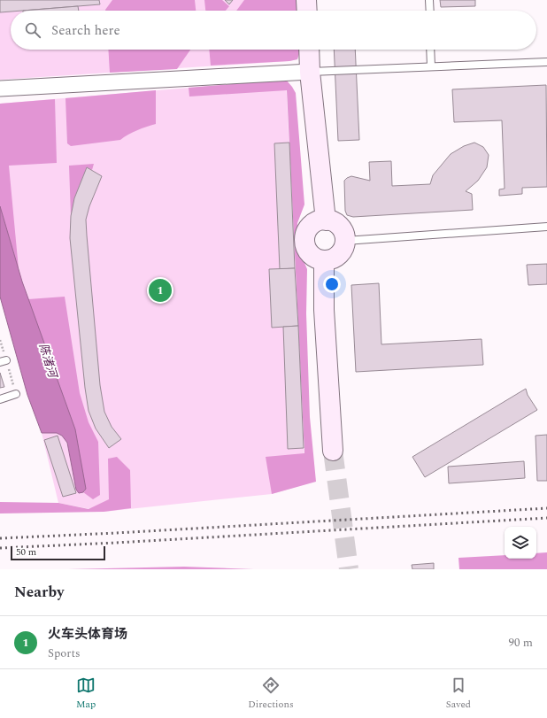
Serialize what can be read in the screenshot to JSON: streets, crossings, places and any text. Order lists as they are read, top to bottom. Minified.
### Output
{"water":["陈渚河"],"scale_bar":"50 m","page":{"search":"Search here","pins":"1","scale":"50 m","heading":"Nearby","list":[{"mark":"1","name":"火车头体育场","note":"Sports","value":"90 m"}],"nav":["Map","Directions","Saved"]}}
